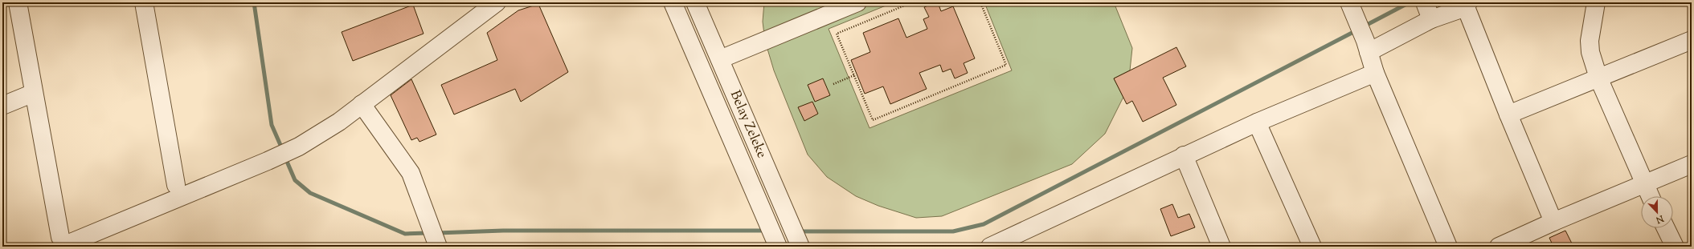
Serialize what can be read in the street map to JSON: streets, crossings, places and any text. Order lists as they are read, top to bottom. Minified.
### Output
{"streets":{"street":["Belay Zeleke"]},"north":"bottom"}
